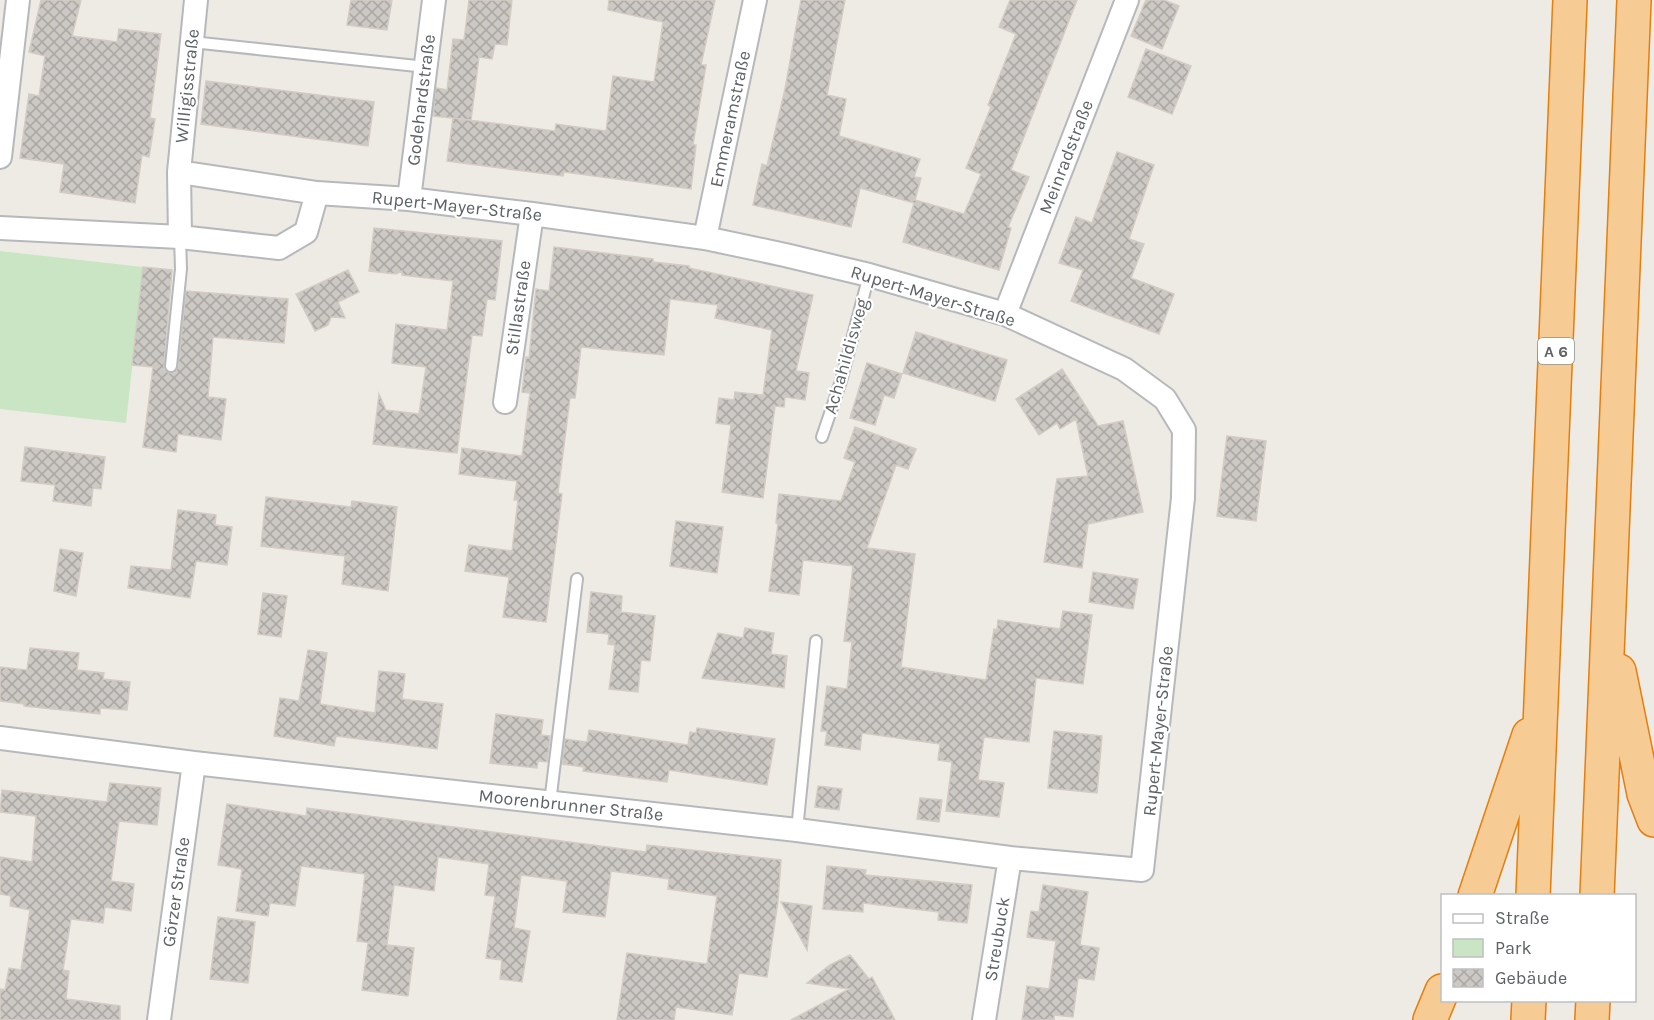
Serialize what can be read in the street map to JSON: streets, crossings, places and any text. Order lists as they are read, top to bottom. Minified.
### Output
{"streets":{"highway":["A 6"],"street":["Willigisstraße","Godehardstraße","Emmeramstraße","Meinradstraße","Rupert-Mayer-Straße","Stillastraße","Moorenbrunner Straße","Görzer Straße","Streubuck"],"lane":["Achahildisweg"]},"crossings":[["Willigisstraße","Rupert-Mayer-Straße"],["Godehardstraße","Rupert-Mayer-Straße"],["Emmeramstraße","Rupert-Mayer-Straße"],["Meinradstraße","Rupert-Mayer-Straße"],["Rupert-Mayer-Straße","Stillastraße"],["Rupert-Mayer-Straße","Achahildisweg"],["Rupert-Mayer-Straße","Moorenbrunner Straße"],["Moorenbrunner Straße","Görzer Straße"],["Moorenbrunner Straße","Streubuck"]],"legend":["Straße","Park","Gebäude"]}
